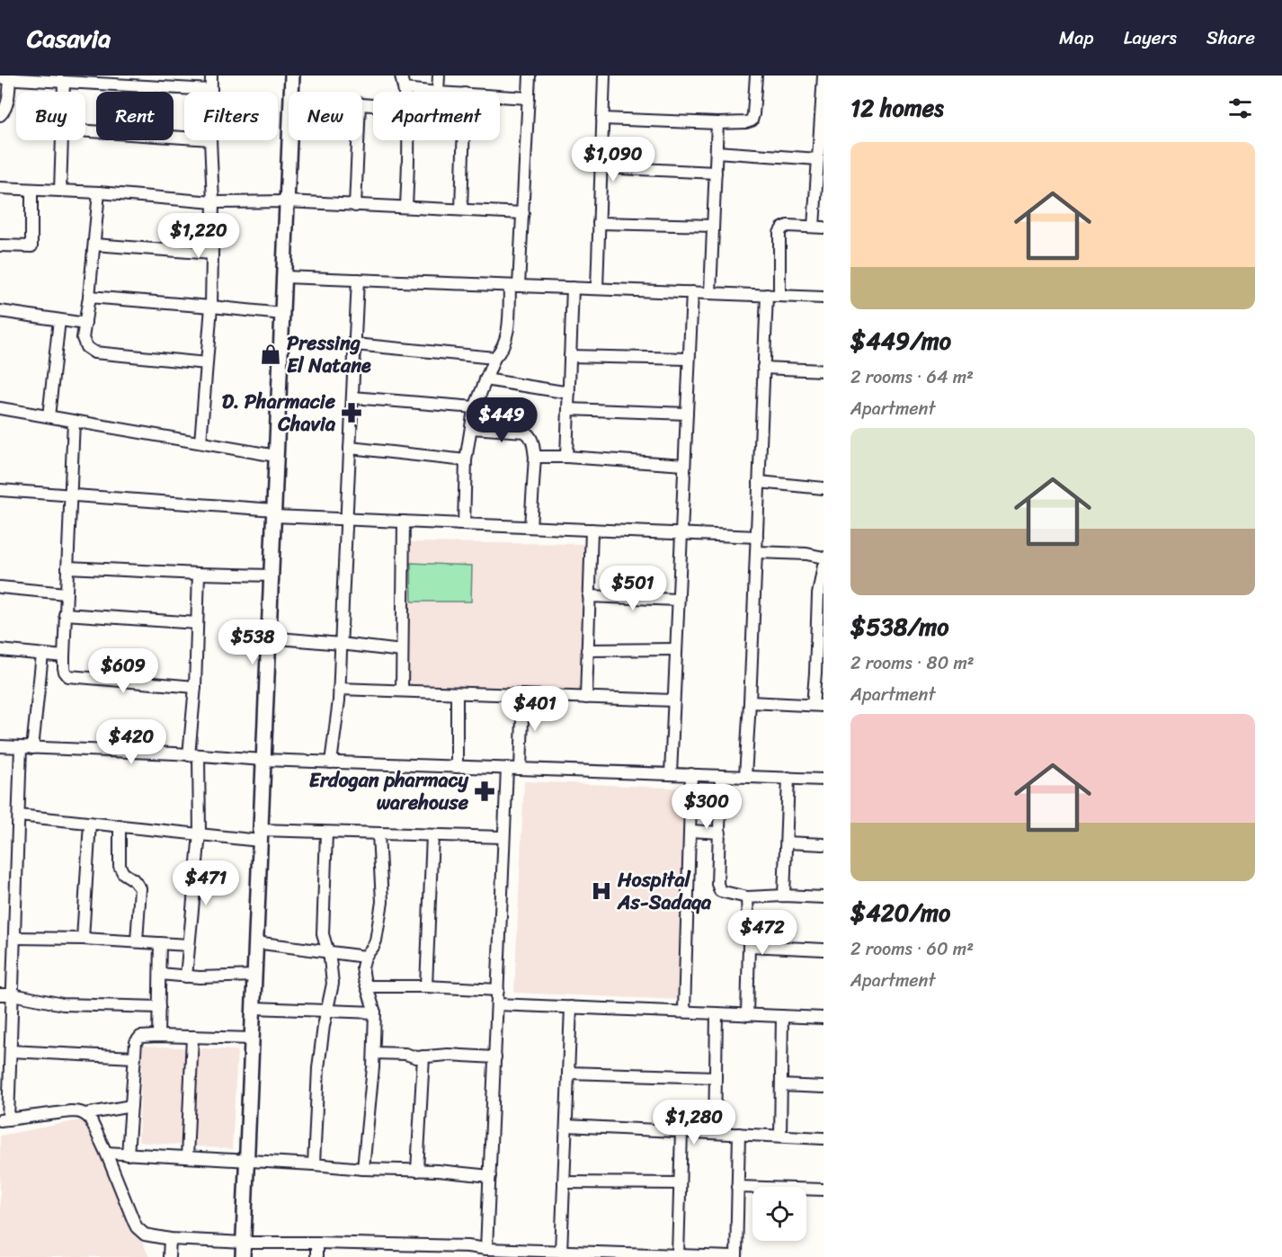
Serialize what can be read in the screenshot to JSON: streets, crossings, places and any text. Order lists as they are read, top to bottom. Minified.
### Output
{"places":{"shop":["Pressing El Natane"],"pharmacy":["D. Pharmacie Chavia","Erdogan pharmacy warehouse"],"hospital":["Hospital As-Sadaqa"]},"page":{"header":"Casavia","nav":["Map","Layers","Share"],"heading":"12 homes","chip":["Buy","Rent","Filters","New","Apartment"],"price":["$1,090","$1,220","$449","$501","$538","$609","$401","$420","$300","$471","$472","$1,280"],"list":[{"name":"$449/mo","note":"2 rooms · 64 m² · Apartment"},{"name":"$538/mo","note":"2 rooms · 80 m² · Apartment"},{"name":"$420/mo","note":"2 rooms · 60 m² · Apartment"}]}}
